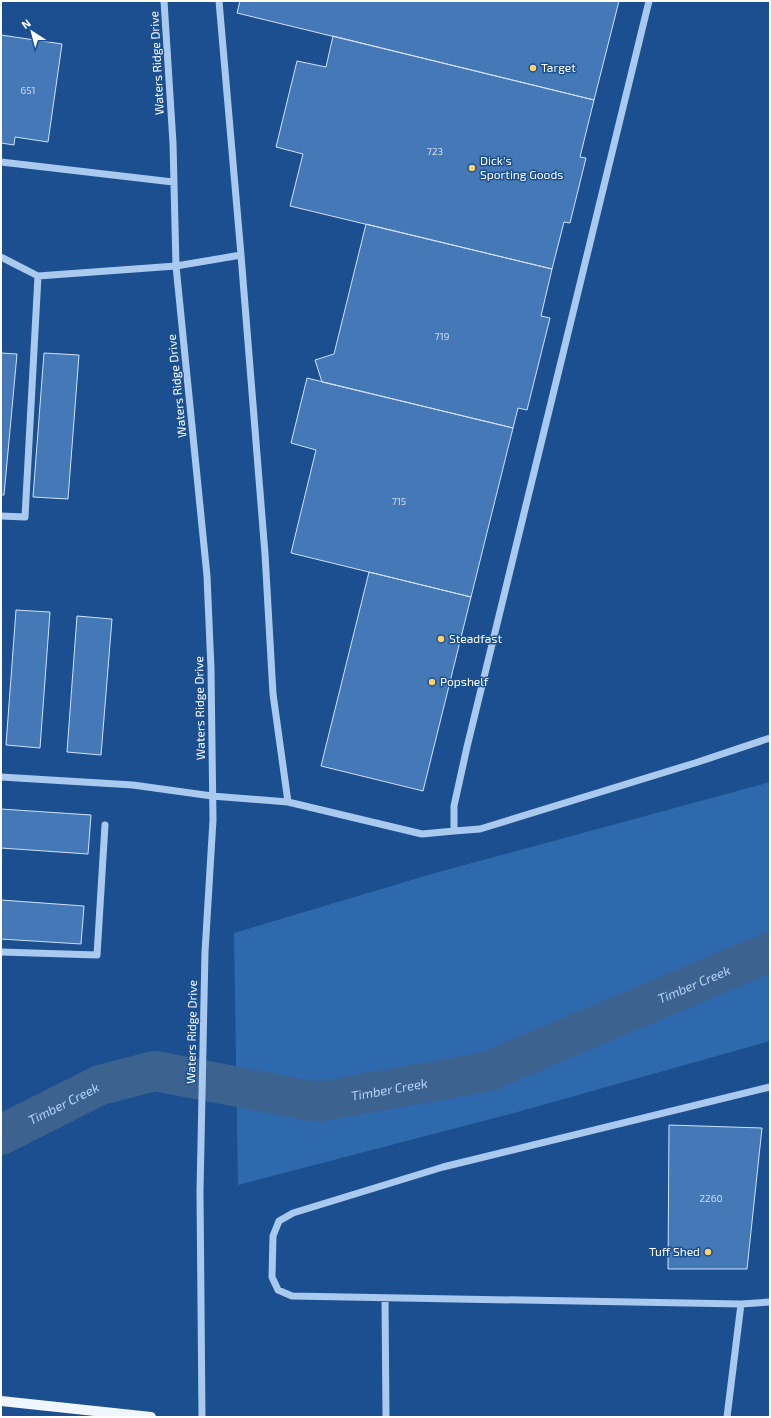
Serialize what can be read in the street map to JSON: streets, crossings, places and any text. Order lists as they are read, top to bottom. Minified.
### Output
{"streets":{"street":["Waters Ridge Drive"]},"water":["Timber Creek"],"places":["Target","Dick's Sporting Goods","Steadfast","Popshelf","Tuff Shed"],"house_numbers":["651","723","719","715","2260"],"north":"top left"}
